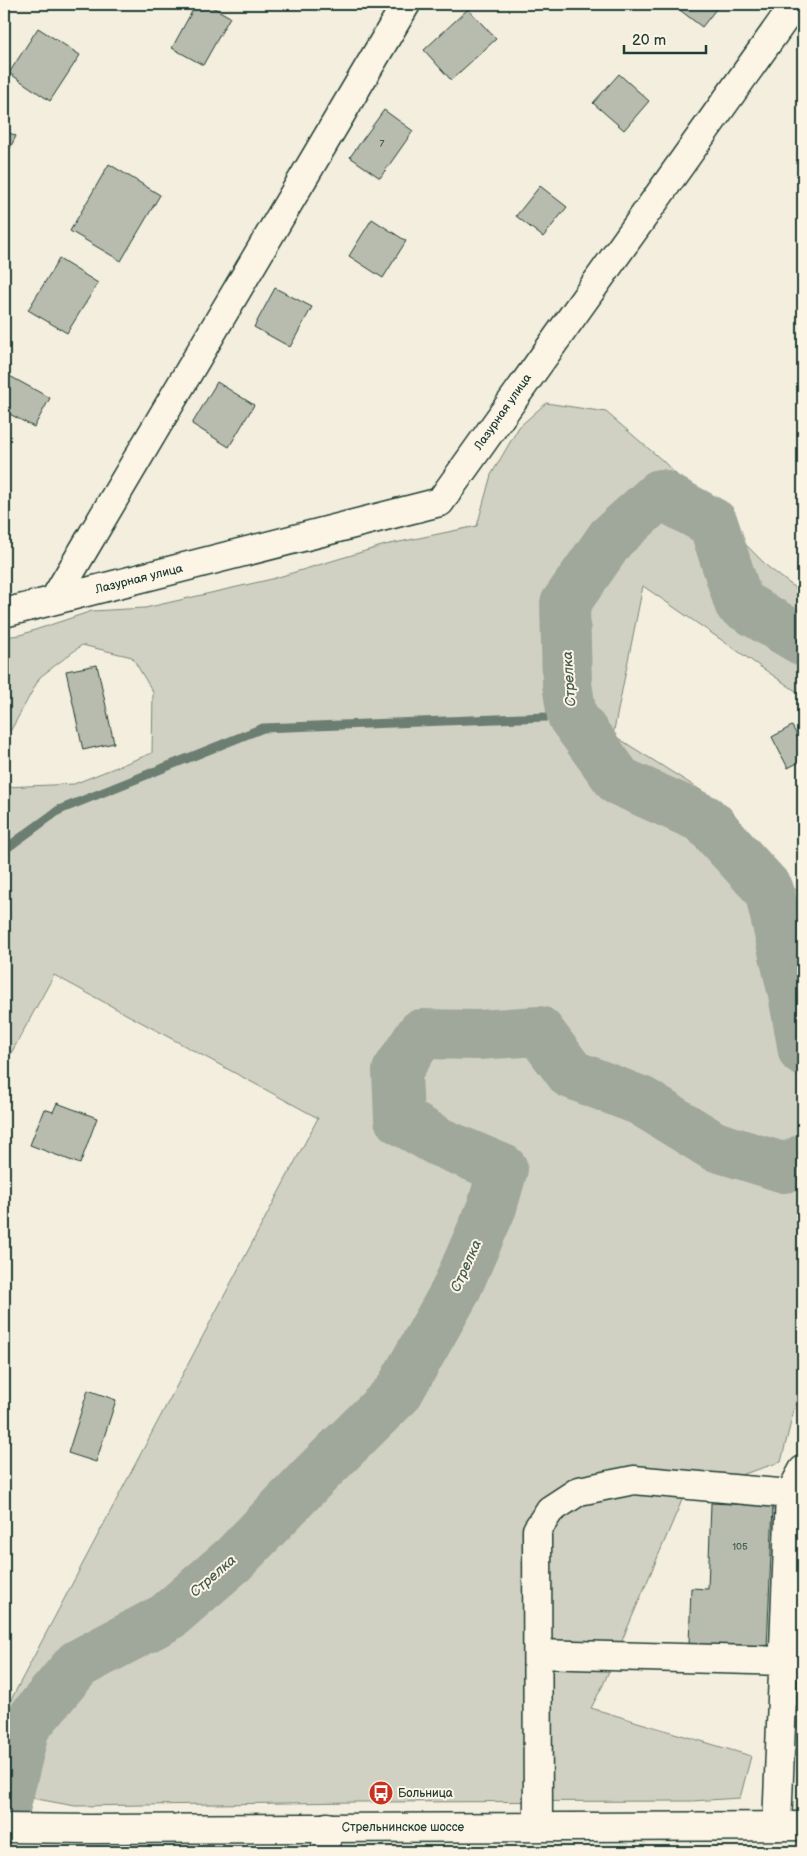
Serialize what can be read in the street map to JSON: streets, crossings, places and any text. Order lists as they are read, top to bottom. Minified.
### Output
{"streets":{"street":["Лазурная улица","Стрельнинское шоссе"]},"water":["Стрелка"],"places":{"bus stop":["Больница"]},"house_numbers":["7","105"],"scale_bar":"20 m"}
